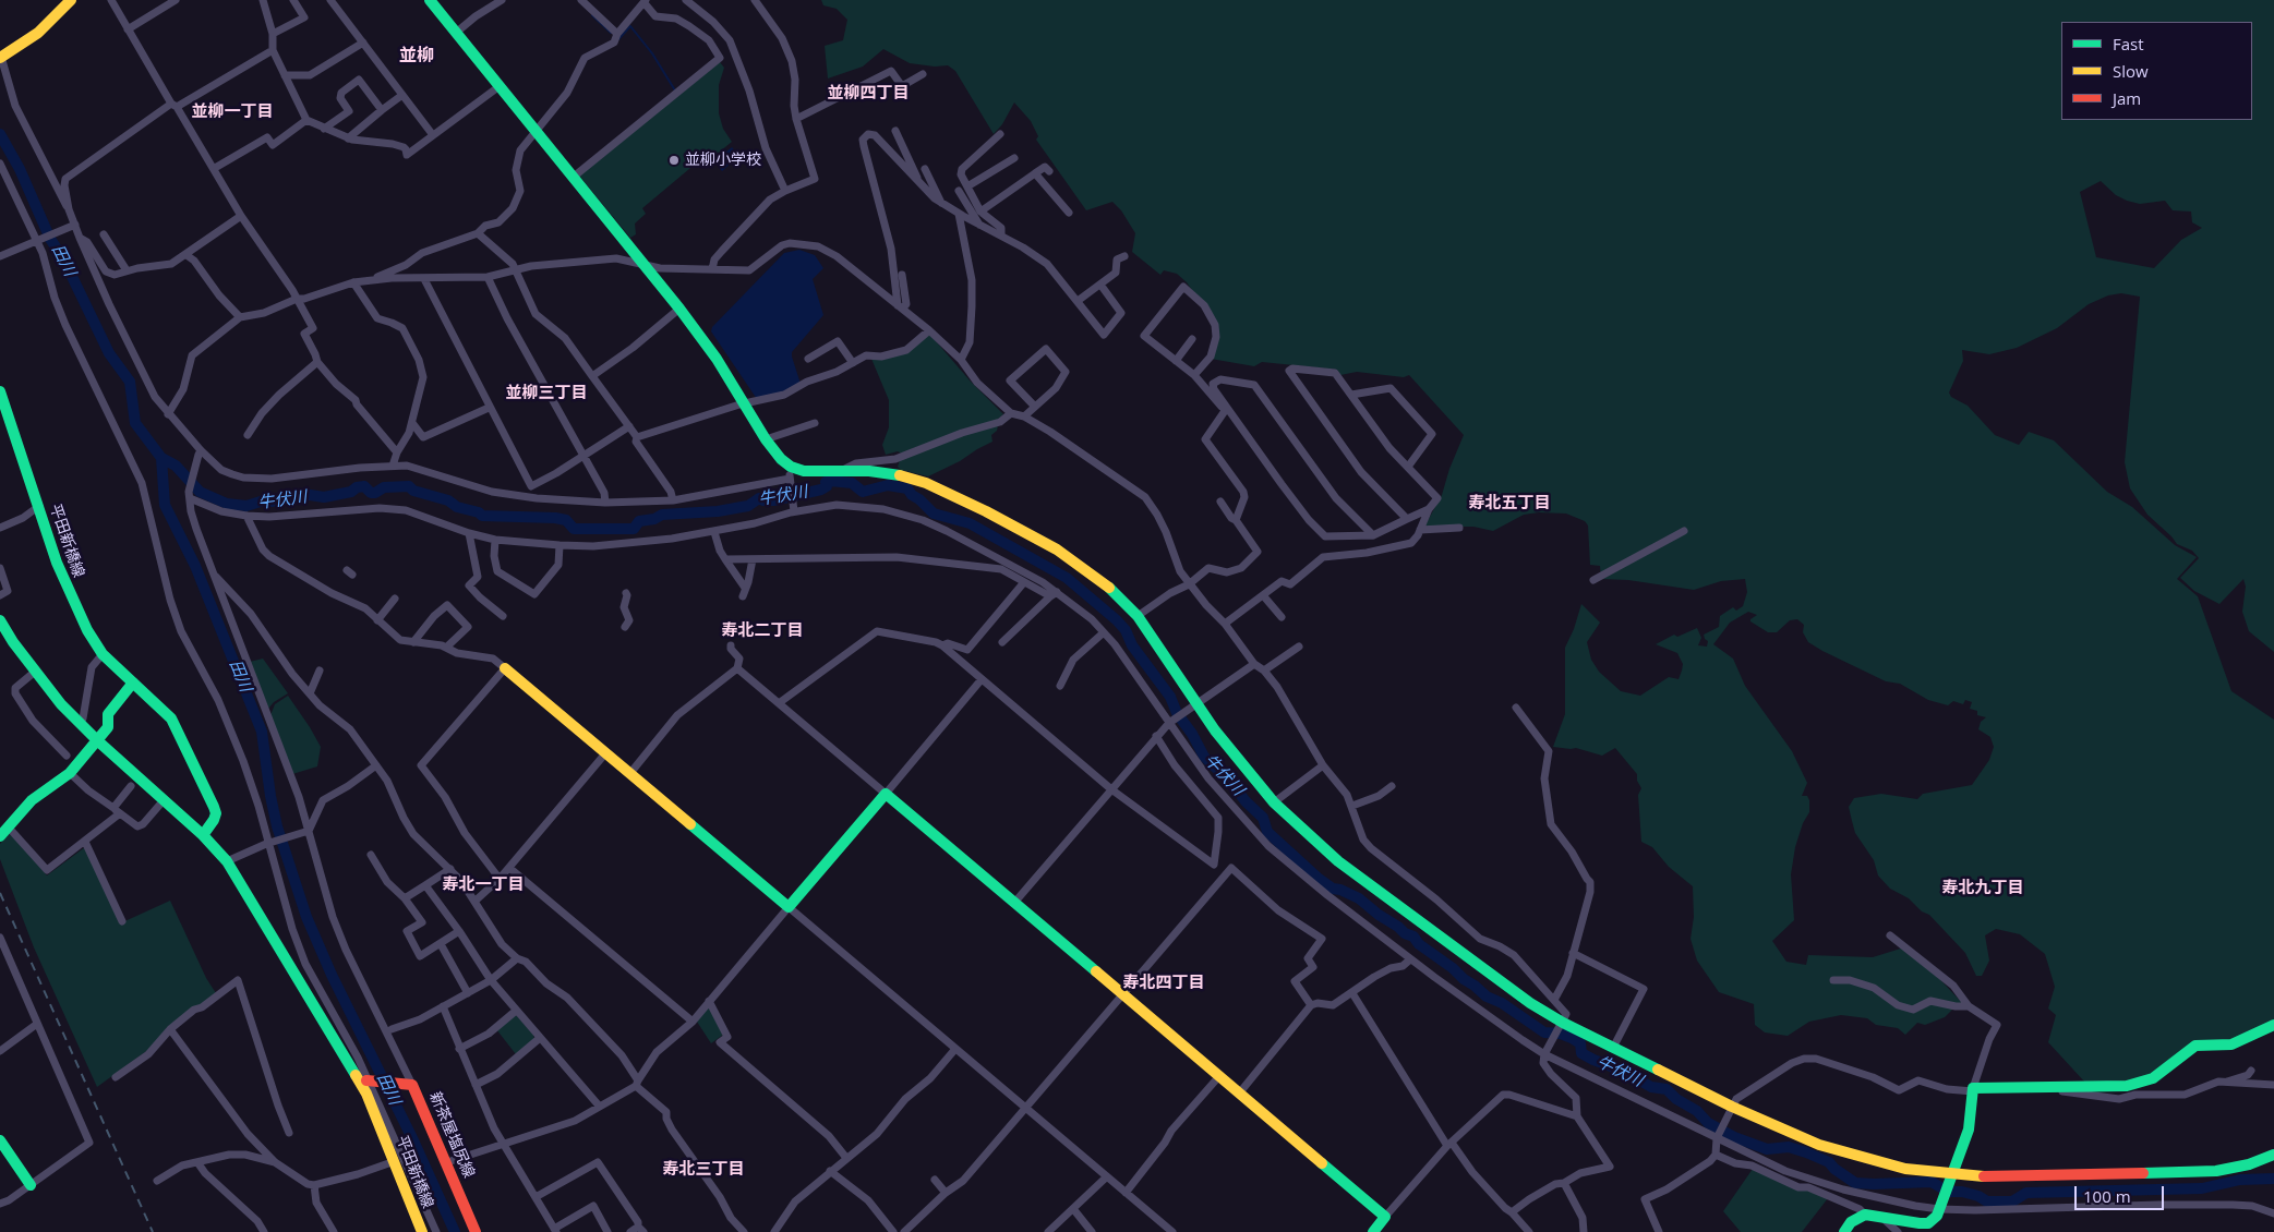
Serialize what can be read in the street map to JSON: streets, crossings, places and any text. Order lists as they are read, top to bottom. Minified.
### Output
{"streets":{"street":["平田新橋線","新茶屋塩尻線"]},"districts":["並柳","並柳四丁目","並柳一丁目","並柳三丁目","寿北五丁目","寿北二丁目","寿北一丁目","寿北九丁目","寿北四丁目","寿北三丁目"],"water":["田川","牛伏川"],"places":["並柳小学校"],"legend":["Fast","Slow","Jam"],"scale_bar":"100 m"}
